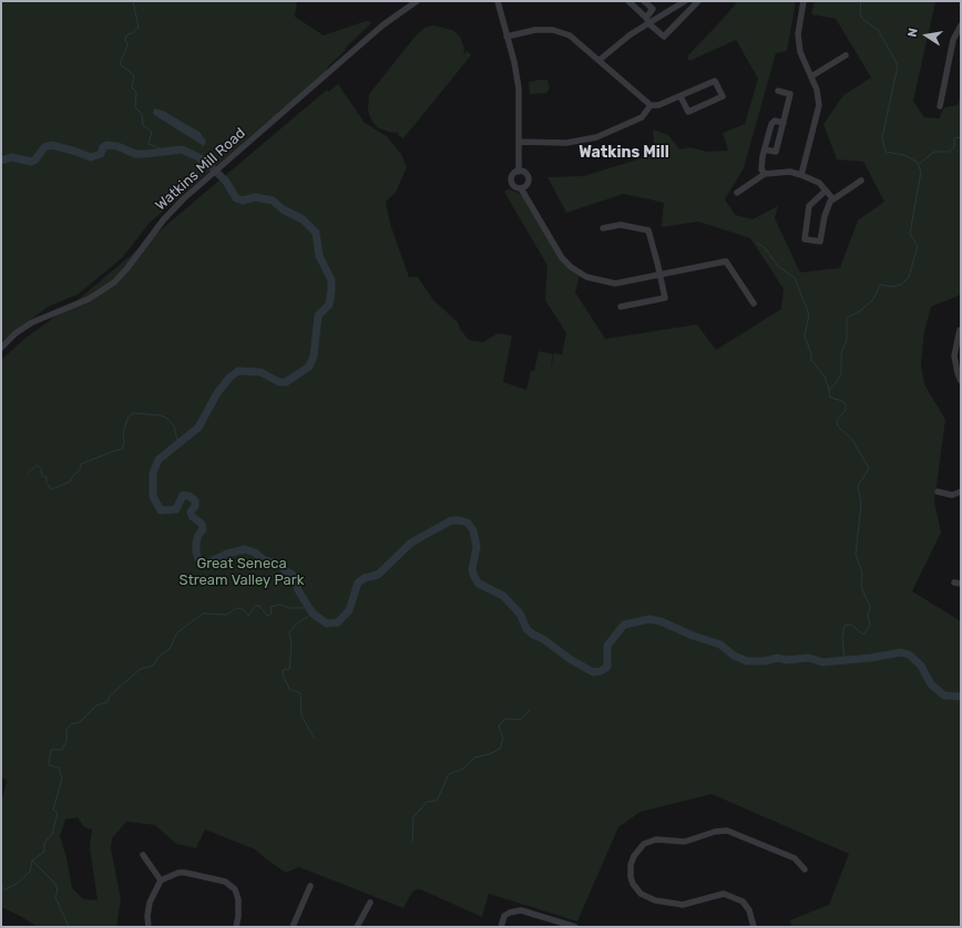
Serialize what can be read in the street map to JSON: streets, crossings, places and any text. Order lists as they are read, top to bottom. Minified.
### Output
{"streets":{"street":["Watkins Mill Road"]},"districts":["Watkins Mill"],"parks":["Great Seneca Stream Valley Park"],"north":"left"}
